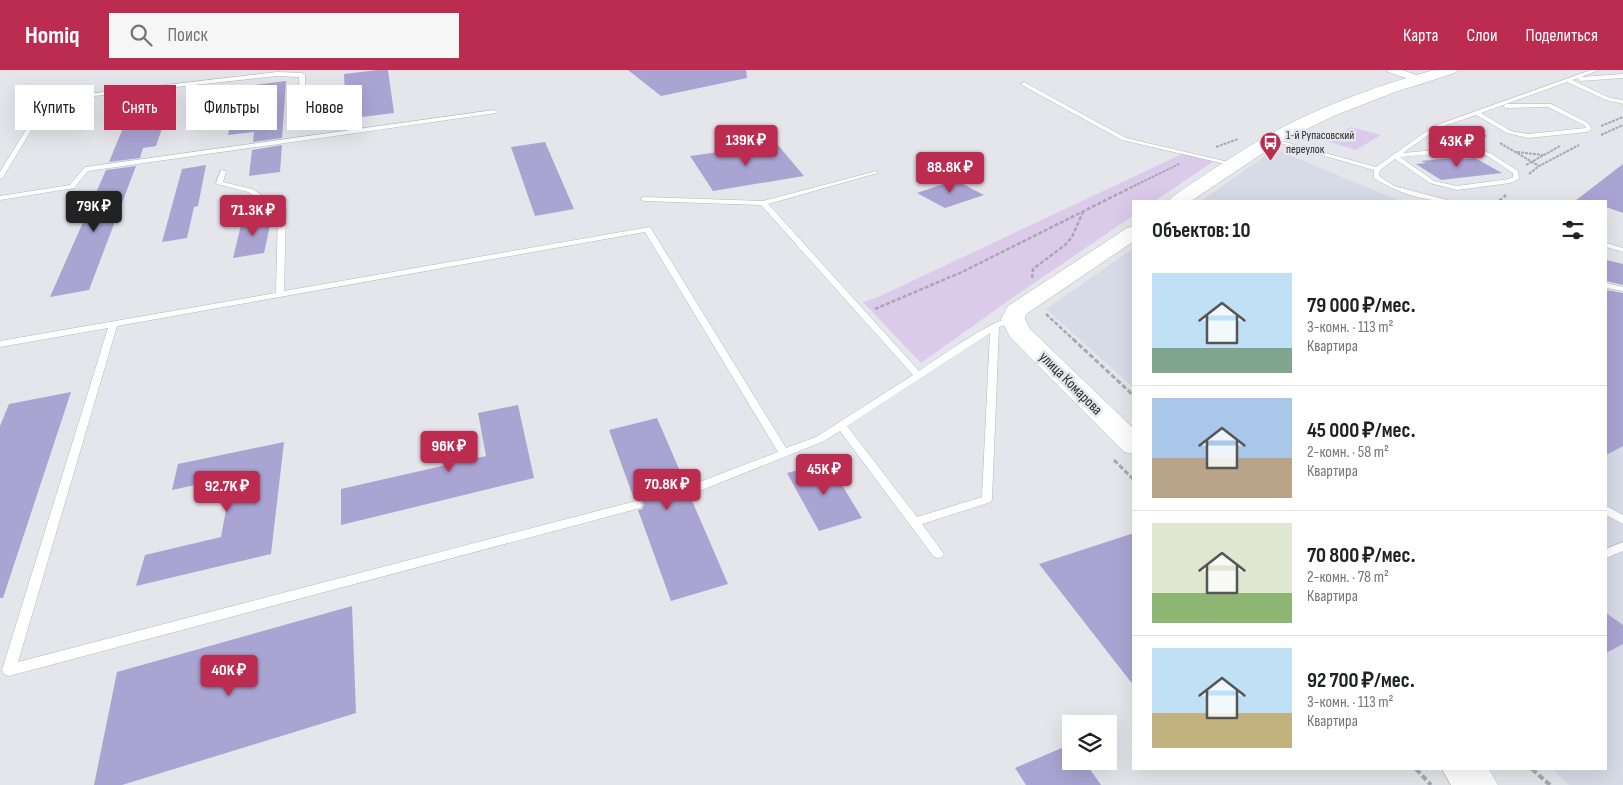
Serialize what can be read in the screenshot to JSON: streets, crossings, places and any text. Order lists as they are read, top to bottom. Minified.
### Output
{"streets":{"street":["улица Комарова"]},"places":{"bus stop":["1-й Рупасовский переулок"]},"page":{"header":"Homiq","search":"Поиск","nav":["Карта","Слои","Поделиться"],"chip":["Купить","Снять","Фильтры","Новое"],"price":["139K ₽","43K ₽","88.8K ₽","79K ₽","71.3K ₽","96K ₽","45K ₽","70.8K ₽","92.7K ₽","40K ₽"],"heading":"Объектов: 10","list":[{"name":"79 000 ₽/мес.","note":"3-комн. · 113 m² · Квартира"},{"name":"45 000 ₽/мес.","note":"2-комн. · 58 m² · Квартира"},{"name":"70 800 ₽/мес.","note":"2-комн. · 78 m² · Квартира"},{"name":"92 700 ₽/мес.","note":"3-комн. · 113 m² · Квартира"}]}}
